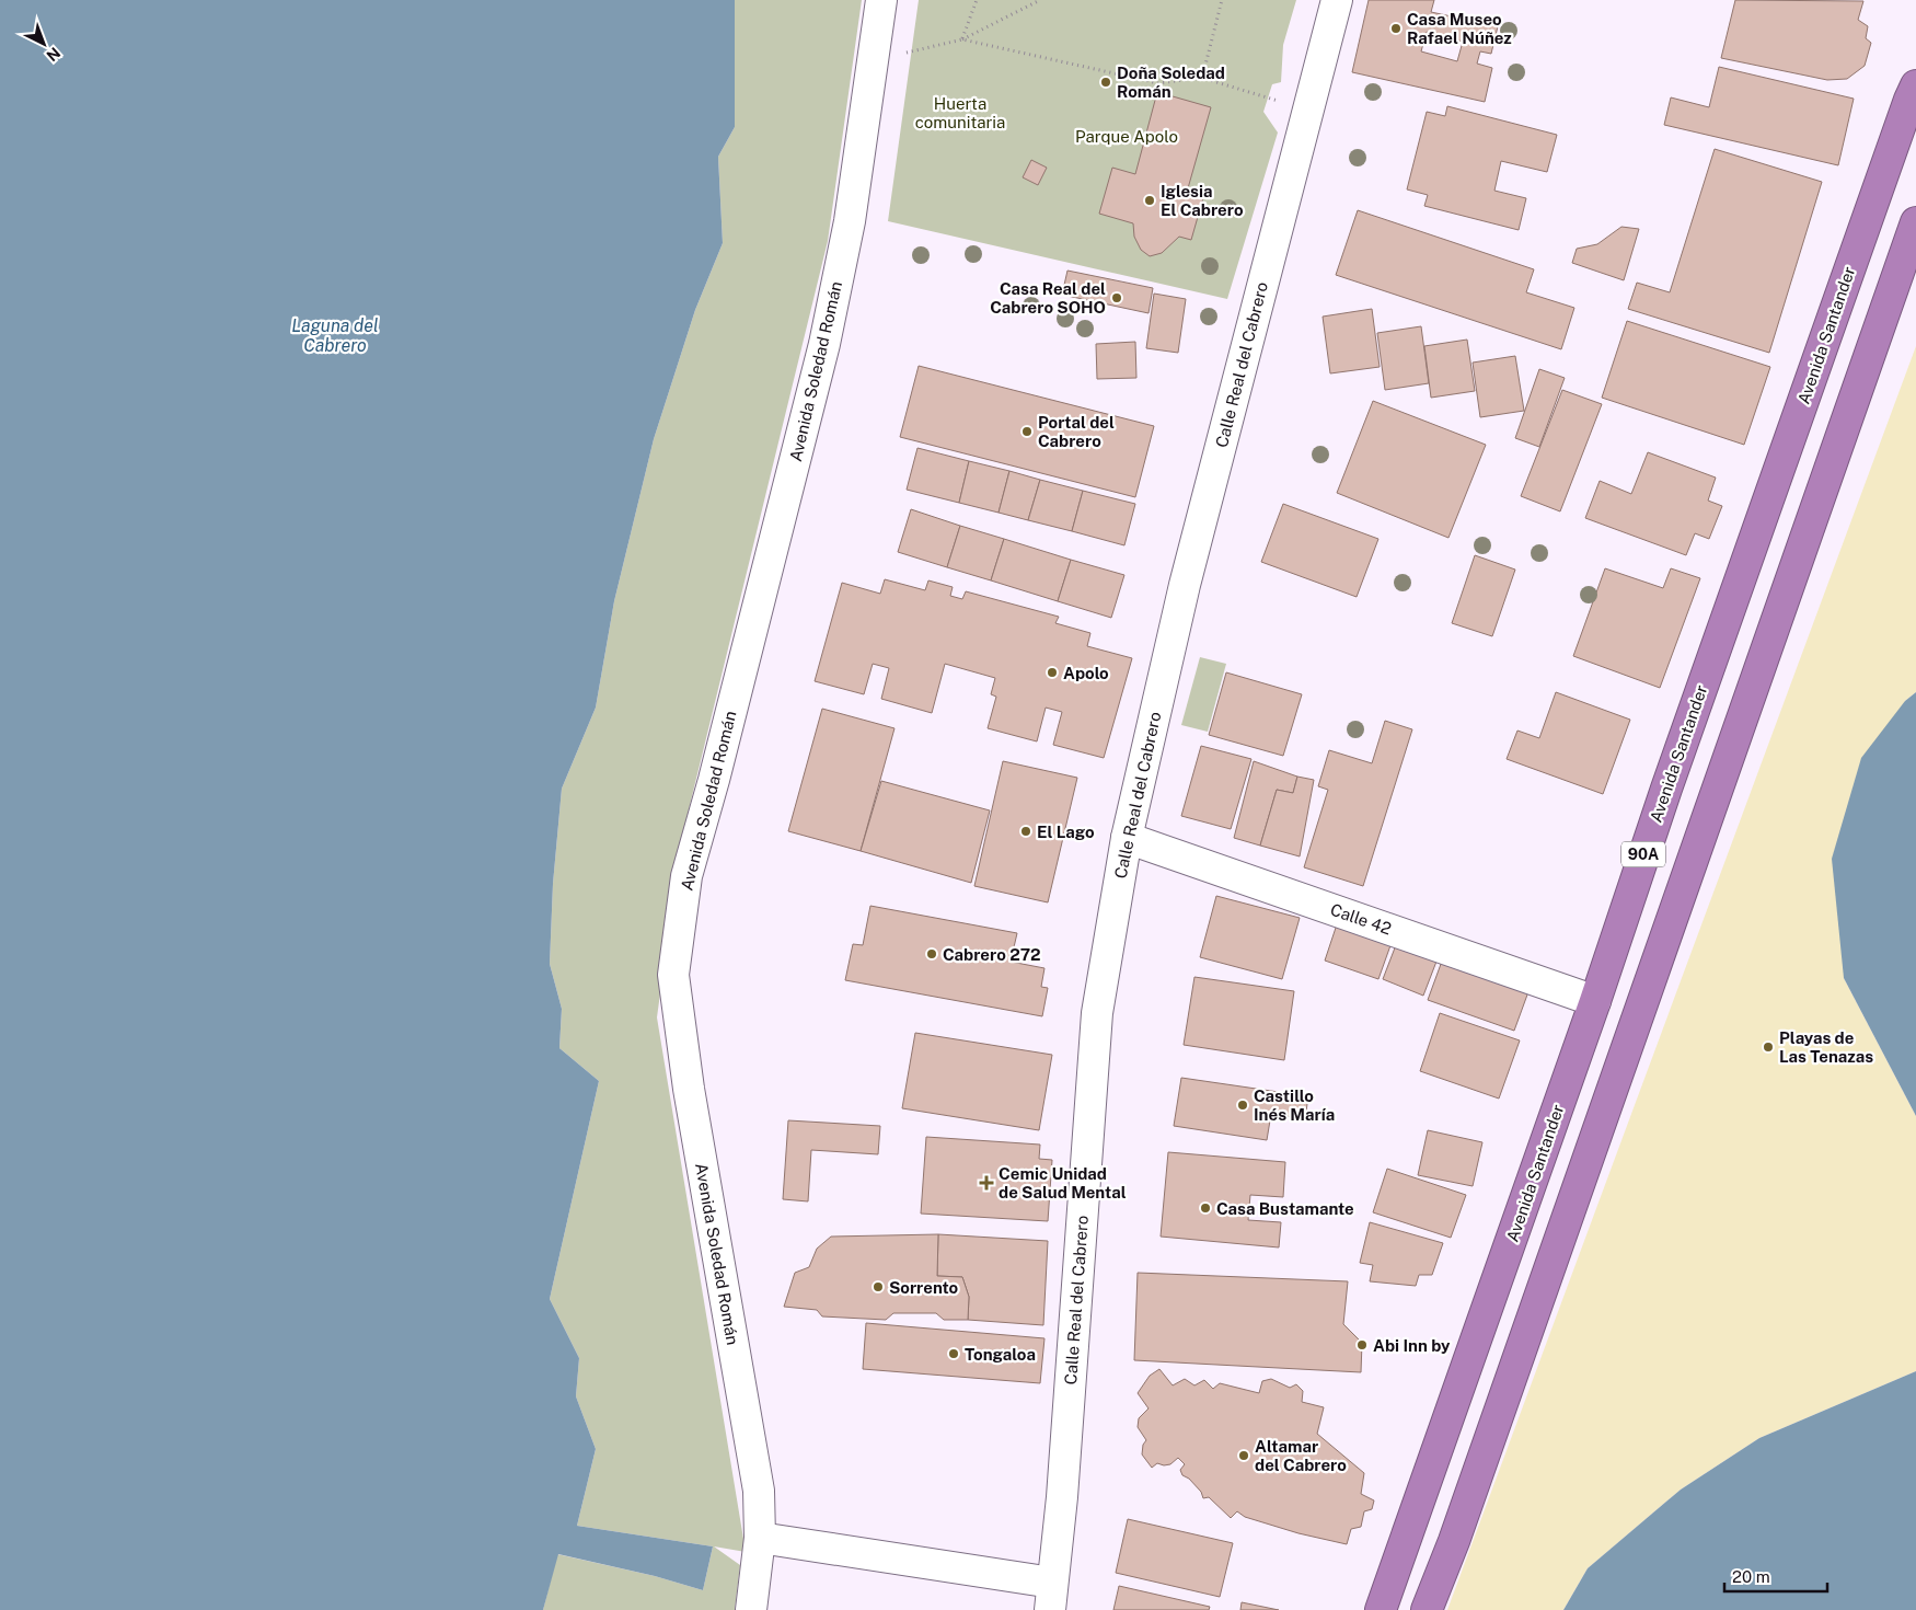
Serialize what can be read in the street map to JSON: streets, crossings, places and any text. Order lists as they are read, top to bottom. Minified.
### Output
{"streets":{"highway":["Avenida Santander","90A"],"street":["Calle Real del Cabrero","Avenida Soledad Román","Calle 42"]},"crossings":[["Avenida Santander","Calle 42"],["Calle Real del Cabrero","Calle 42"]],"water":["Laguna del Cabrero"],"parks":["Huerta comunitaria","Parque Apolo"],"places":{"other":["Casa Museo Rafael Núñez","Doña Soledad Román","Iglesia El Cabrero","Casa Real del Cabrero SOHO","Portal del Cabrero","Apolo","El Lago","Cabrero 272","Playas de Las Tenazas","Castillo Inés María","Casa Bustamante","Sorrento","Abi Inn by","Tongaloa","Altamar del Cabrero"],"health":["Cemic Unidad de Salud Mental"]},"scale_bar":"20 m","north":"bottom right"}
